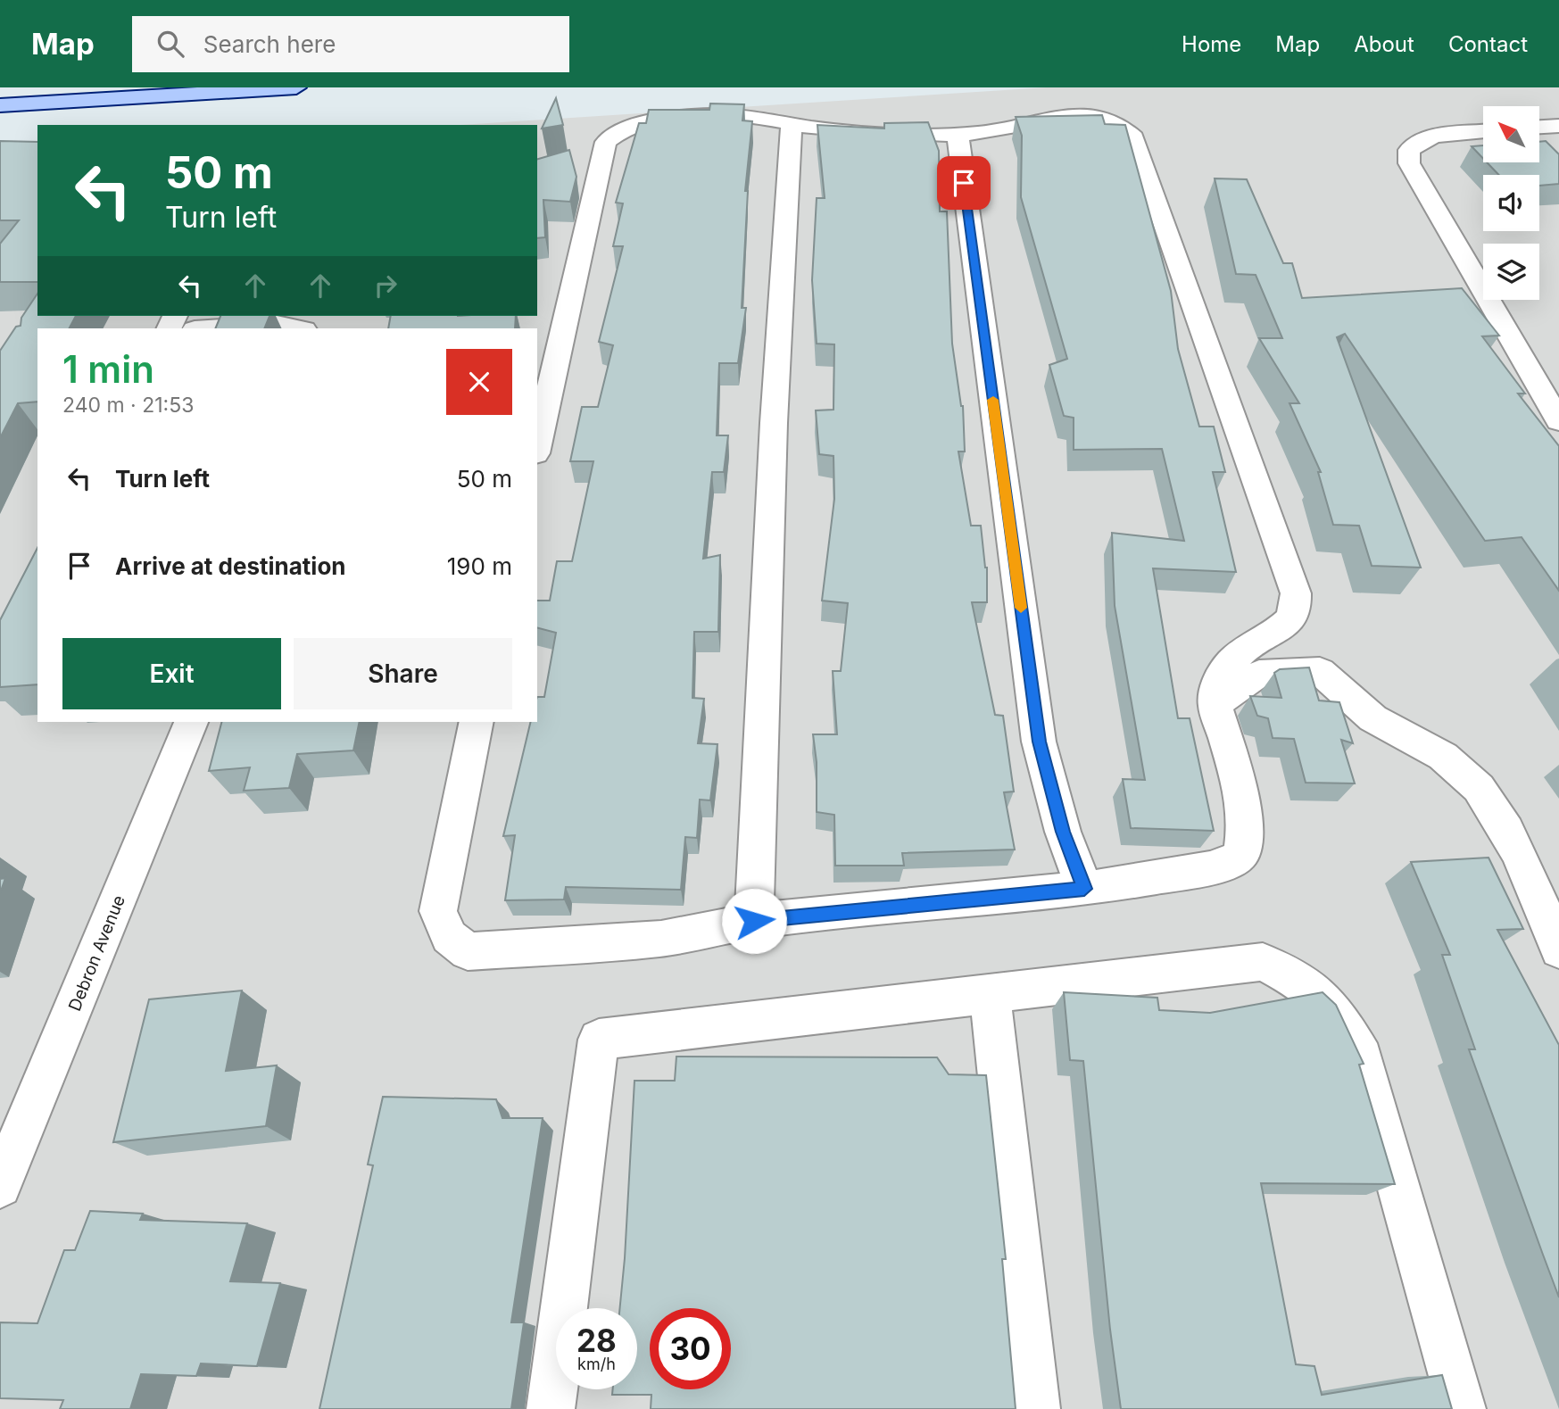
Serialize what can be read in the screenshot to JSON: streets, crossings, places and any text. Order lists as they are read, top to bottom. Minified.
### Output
{"streets":{"street":["Debron Avenue"]},"north":"top left","page":{"header":"Map","search":"Search here","nav":["Home","Map","About","Contact"],"turn":["50 m","Turn left"],"heading":["1 min","240 m · 21:53"],"list":[{"name":"Turn left","value":"50 m"},{"name":"Arrive at destination","value":"190 m"}],"buttons":["Exit","Share"],"speed":"28 km/h","limit":"30"}}
